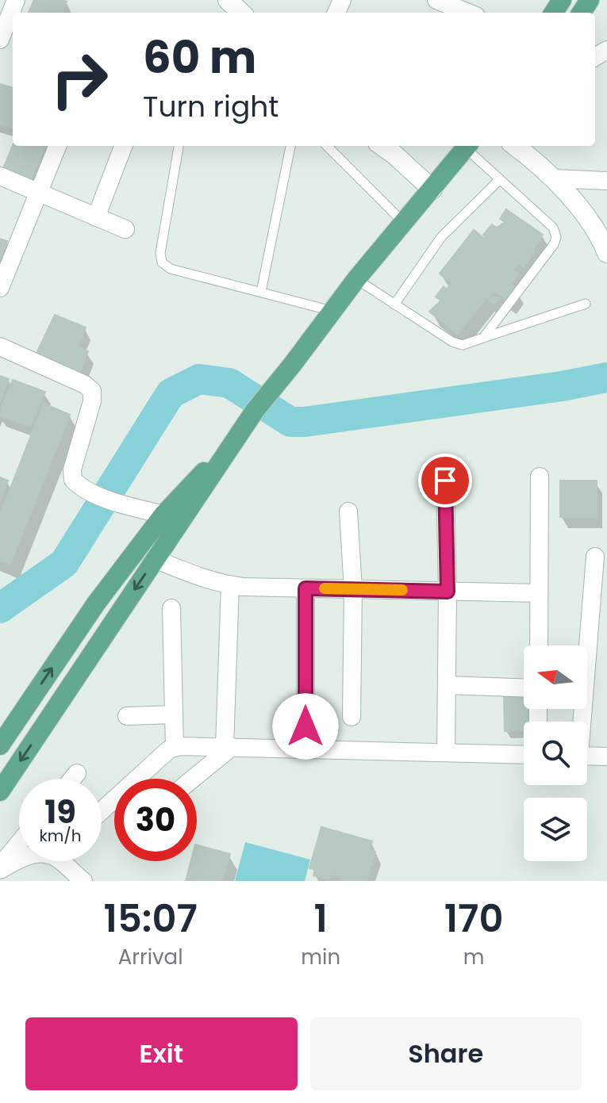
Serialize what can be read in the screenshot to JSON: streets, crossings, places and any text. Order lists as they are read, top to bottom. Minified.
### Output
{"north":"left","page":{"turn":["60 m","Turn right"],"speed":"19 km/h","limit":"30","eta":["15:07","Arrival","1","min","170","m"],"buttons":["Exit","Share"]}}
